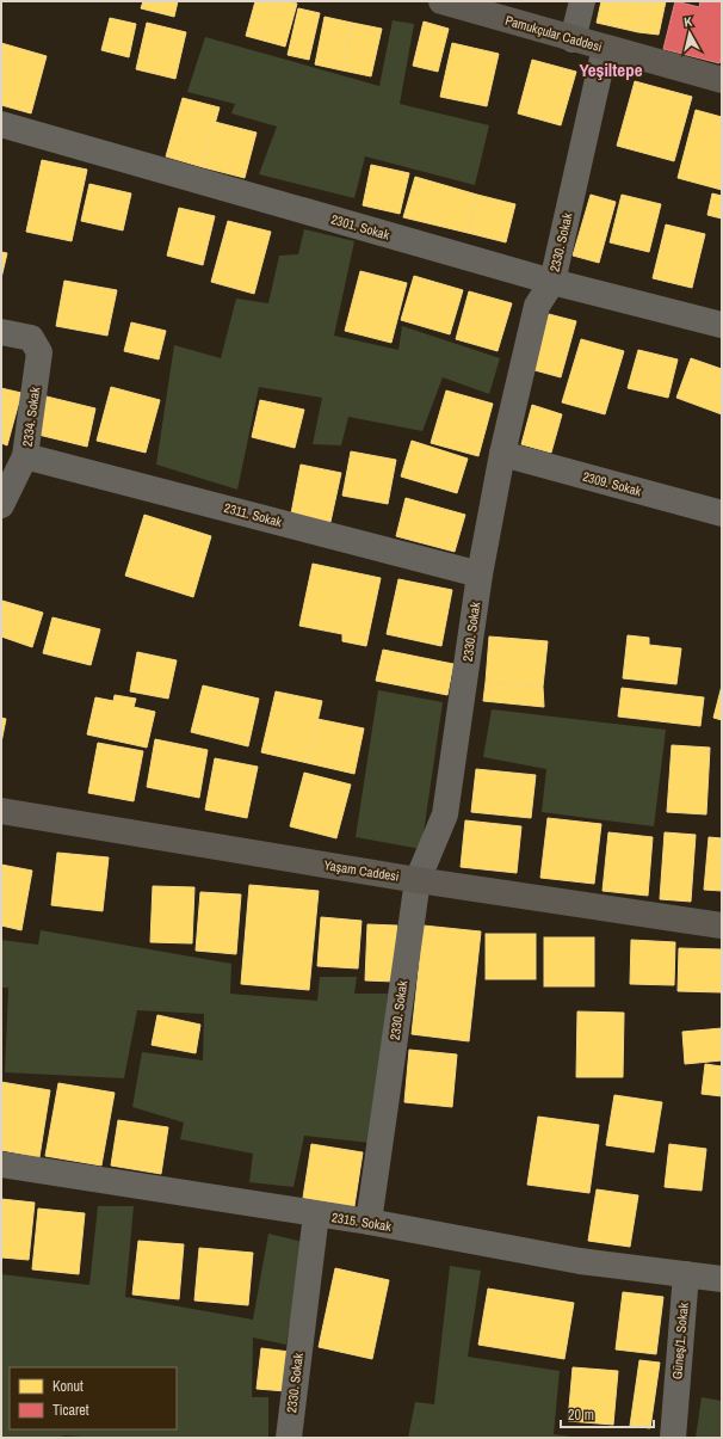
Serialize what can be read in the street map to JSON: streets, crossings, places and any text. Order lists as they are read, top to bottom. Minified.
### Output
{"streets":{"street":["Pamukçular Caddesi","2301. Sokak","2330. Sokak","2334. Sokak","2309. Sokak","2311. Sokak","Yaşam Caddesi","2315. Sokak","Güneş/1. Sokak"]},"crossings":[["Pamukçular Caddesi","2330. Sokak"],["2301. Sokak","2330. Sokak"],["2330. Sokak","2309. Sokak"],["2330. Sokak","2311. Sokak"],["2330. Sokak","Yaşam Caddesi"],["2330. Sokak","2315. Sokak"],["2334. Sokak","2311. Sokak"],["2315. Sokak","Güneş/1. Sokak"]],"districts":["Yeşiltepe"],"legend":["Konut","Ticaret"],"scale_bar":"20 m","north":"top"}
